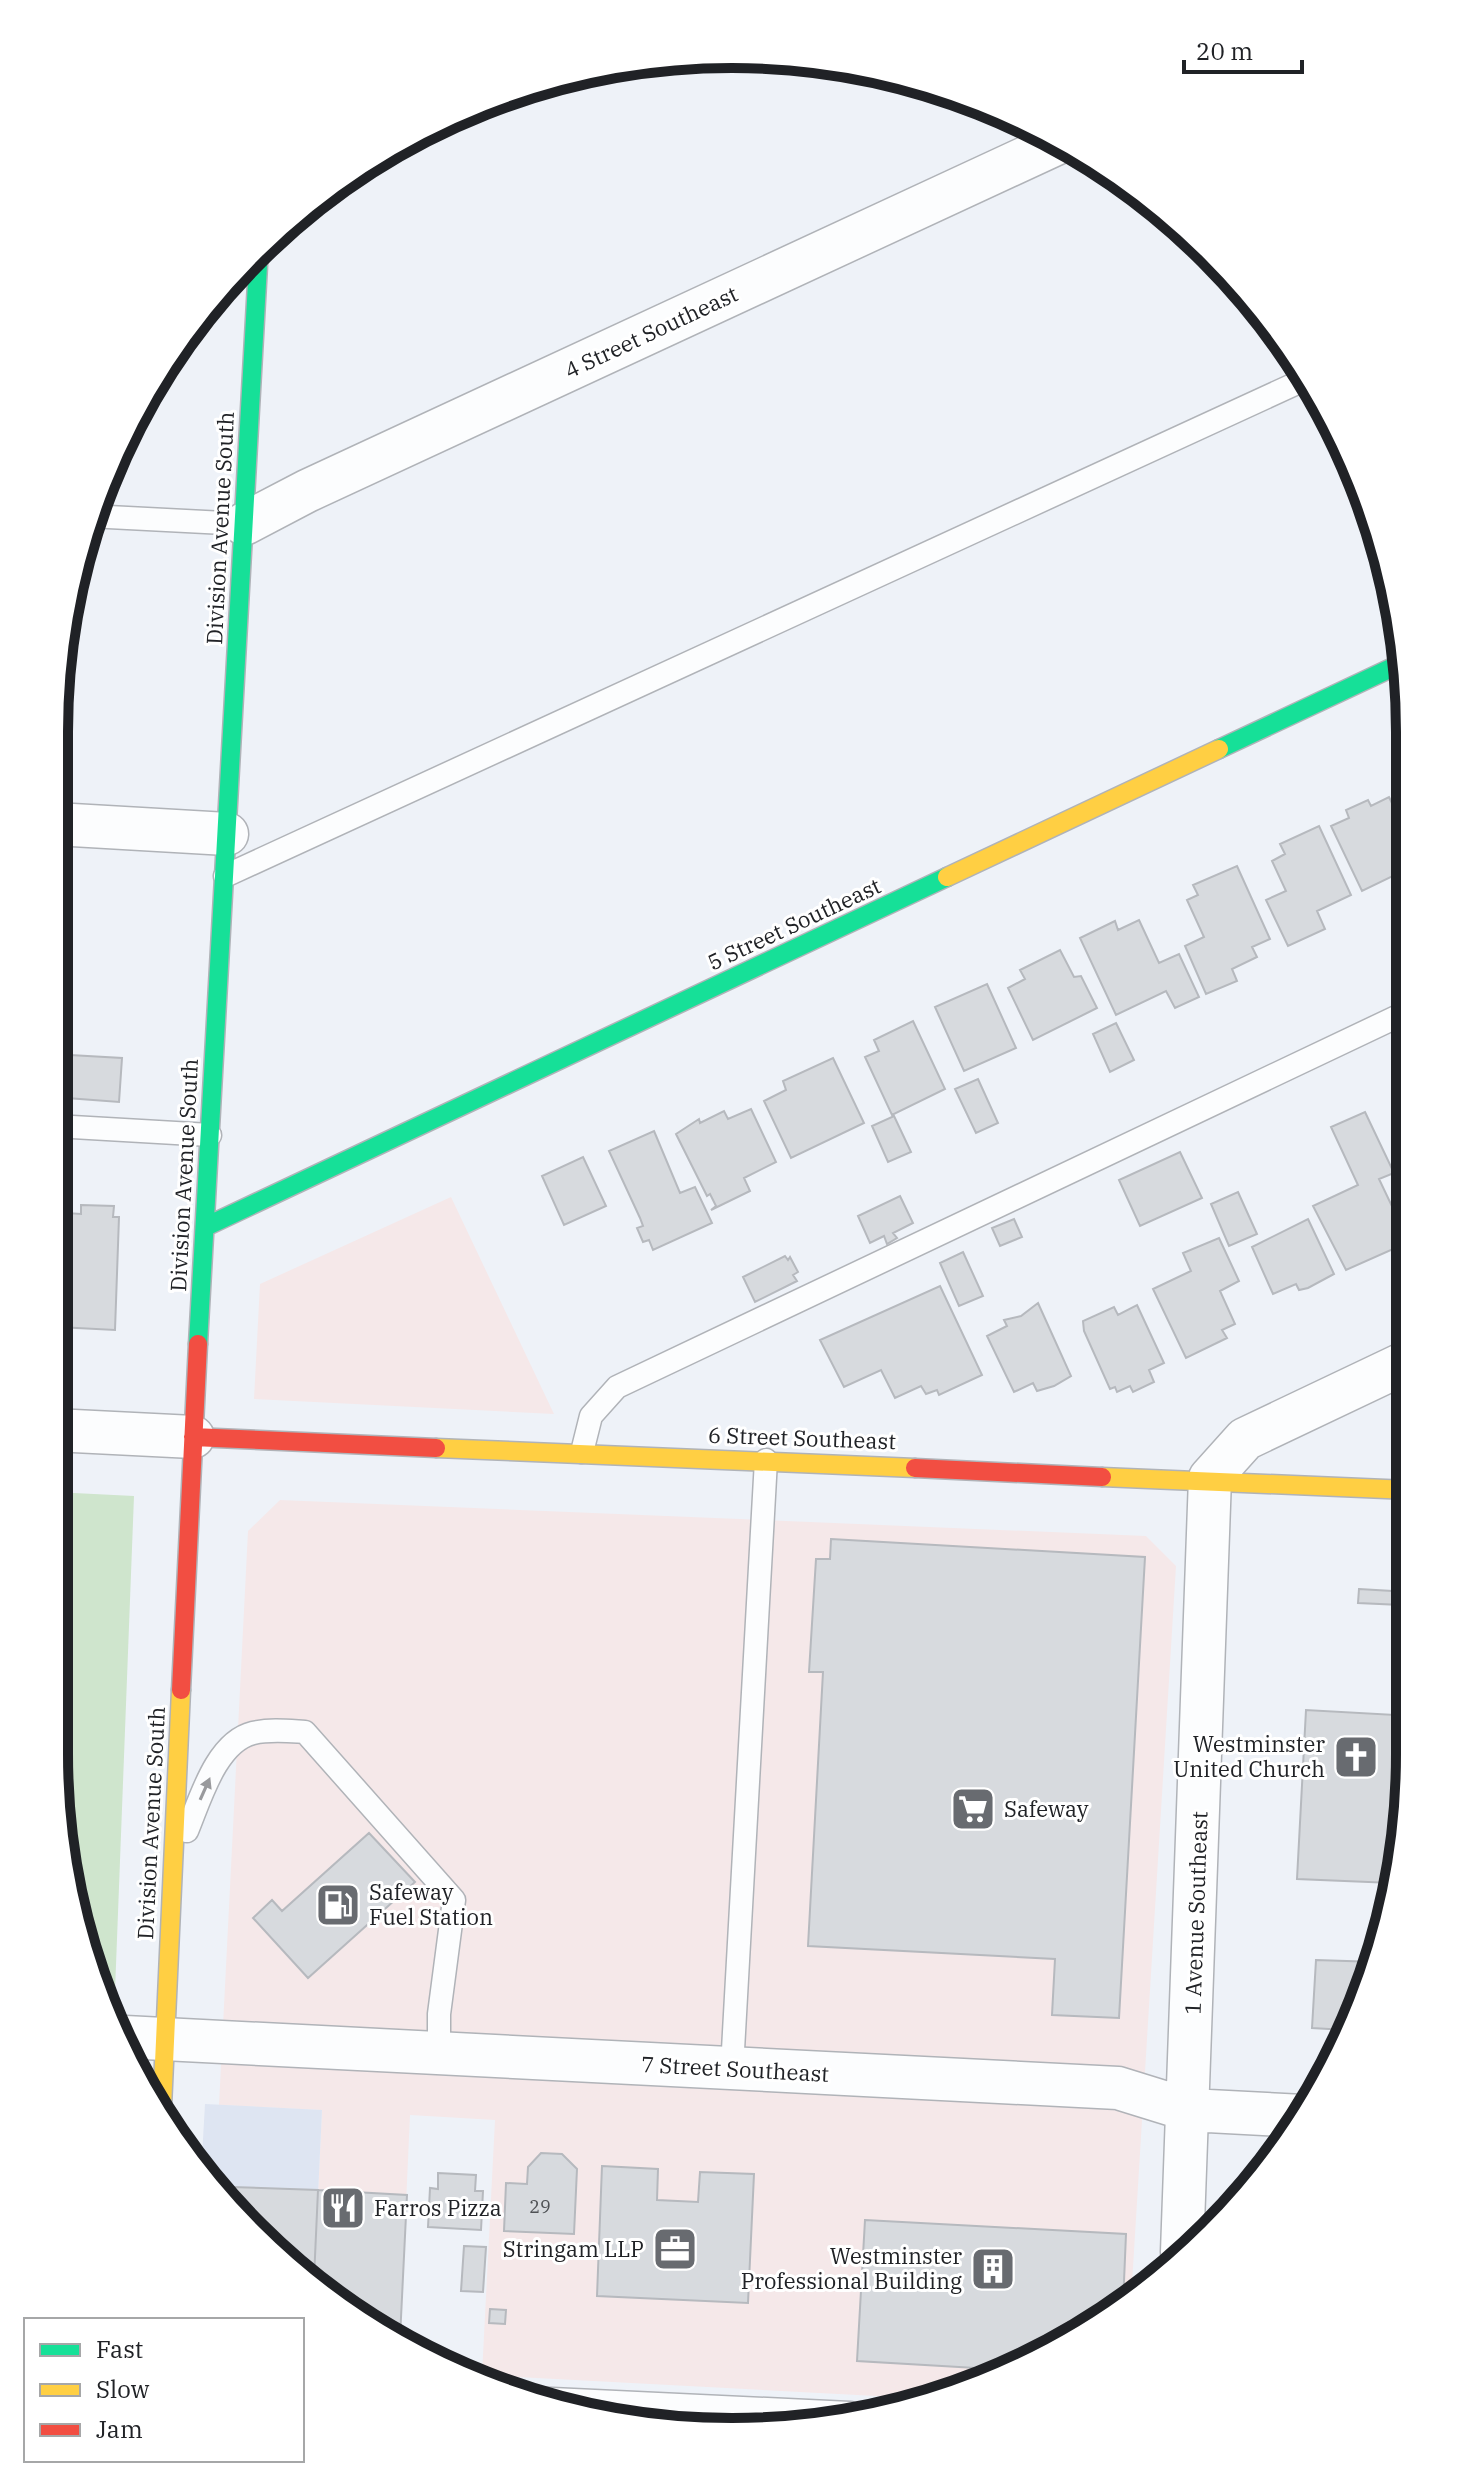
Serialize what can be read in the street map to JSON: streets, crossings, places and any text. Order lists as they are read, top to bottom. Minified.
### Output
{"streets":{"street":["4 Street Southeast","Division Avenue South","5 Street Southeast","6 Street Southeast","1 Avenue Southeast","7 Street Southeast"]},"crossings":[["4 Street Southeast","Division Avenue South"],["Division Avenue South","5 Street Southeast"],["Division Avenue South","6 Street Southeast"],["Division Avenue South","7 Street Southeast"],["6 Street Southeast","1 Avenue Southeast"],["1 Avenue Southeast","7 Street Southeast"]],"places":{"church":["Westminster United Church"],"supermarket":["Safeway"],"fuel station":["Safeway Fuel Station"],"restaurant":["Farros Pizza"],"office":["Stringam LLP"],"building":["Westminster Professional Building"]},"house_numbers":["29"],"legend":["Fast","Slow","Jam"],"scale_bar":"20 m"}
